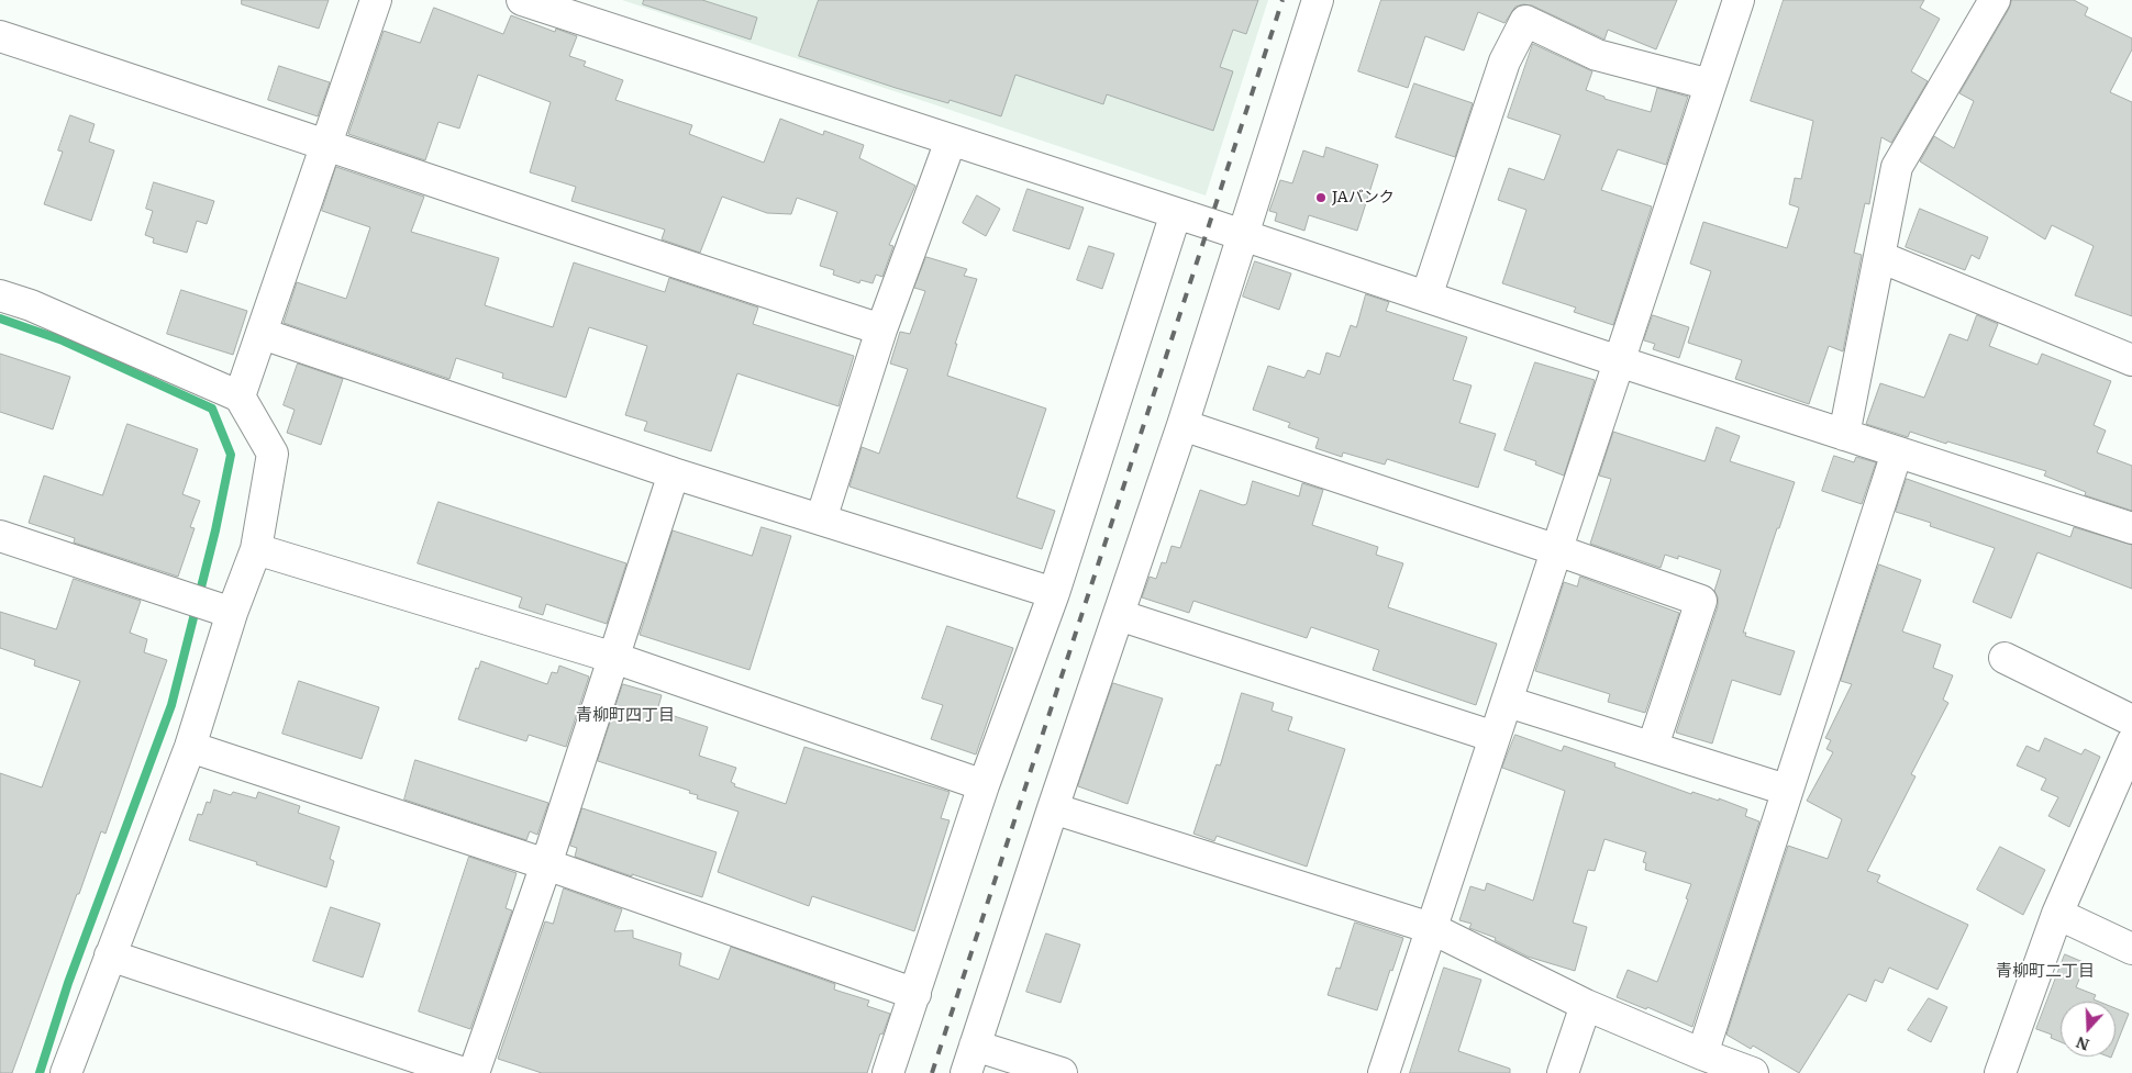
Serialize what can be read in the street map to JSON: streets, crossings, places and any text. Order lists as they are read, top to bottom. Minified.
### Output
{"districts":["青柳町四丁目","青柳町二丁目"],"places":["JAバンク"],"north":"bottom"}
